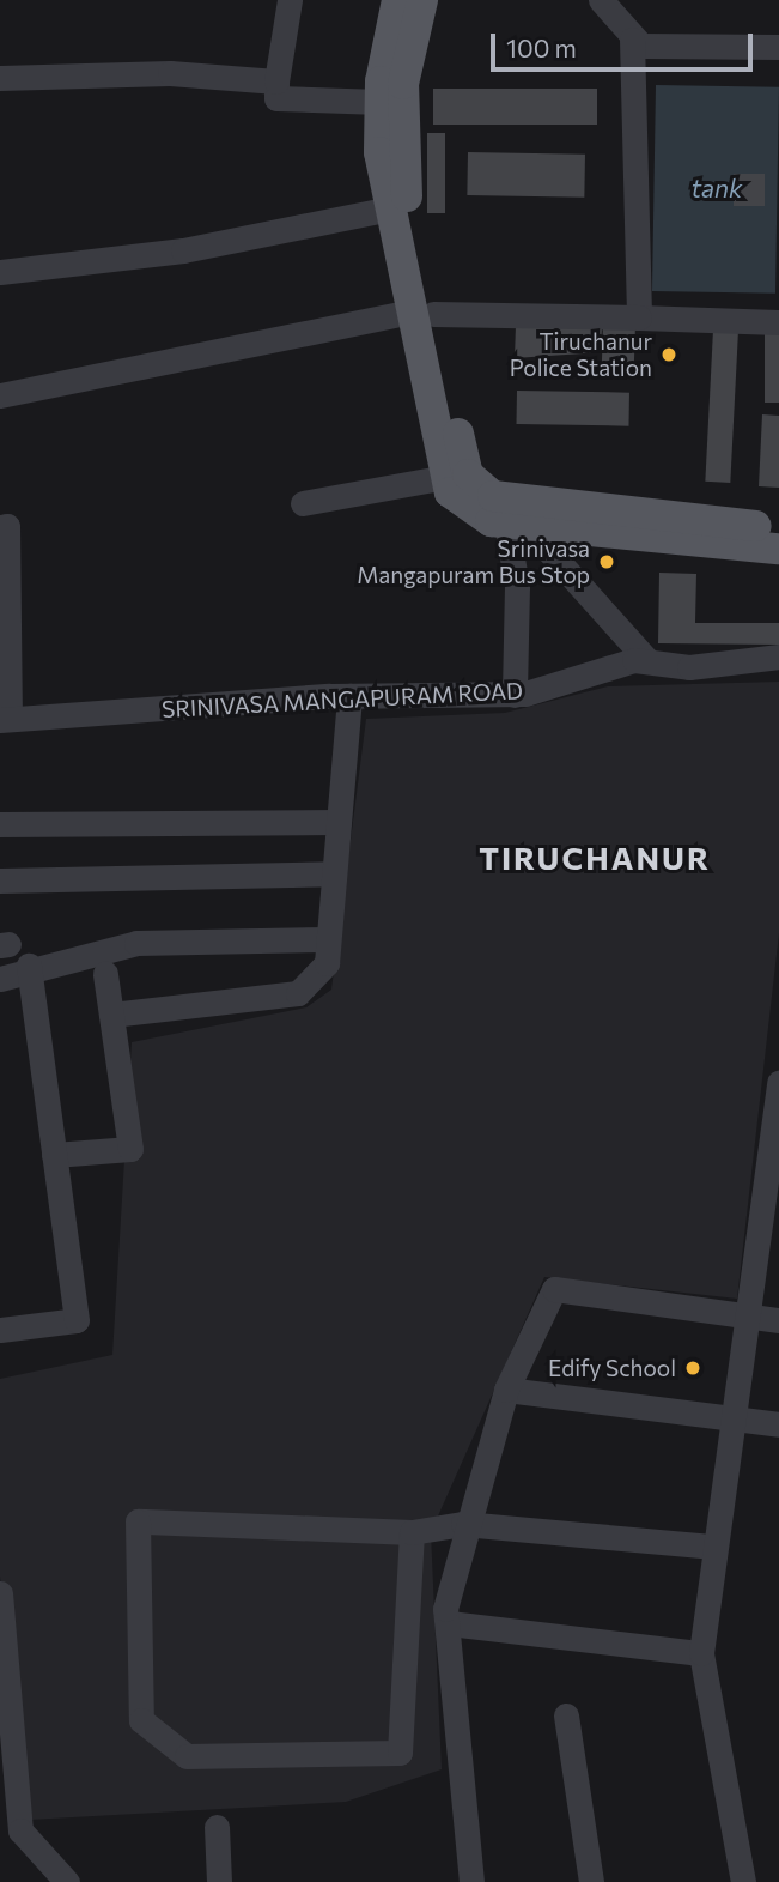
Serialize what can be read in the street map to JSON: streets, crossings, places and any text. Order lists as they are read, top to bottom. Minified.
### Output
{"streets":{"street":["SRINIVASA MANGAPURAM ROAD"]},"districts":["TIRUCHANUR"],"water":["tank"],"places":["Tiruchanur Police Station","Srinivasa Mangapuram Bus Stop","Edify School"],"scale_bar":"100 m"}
